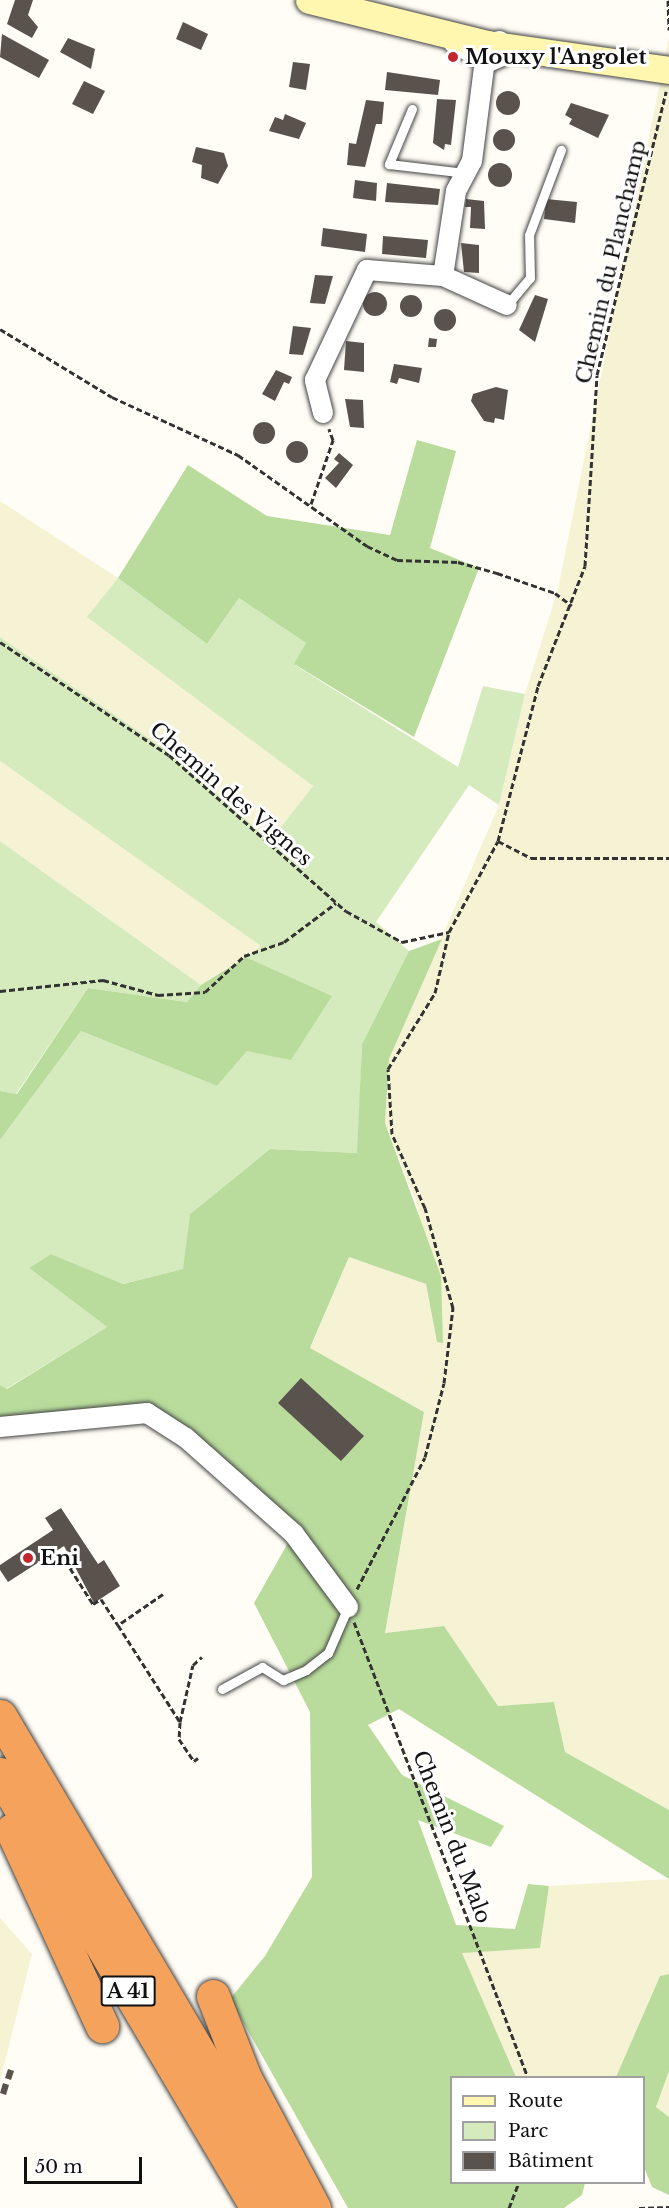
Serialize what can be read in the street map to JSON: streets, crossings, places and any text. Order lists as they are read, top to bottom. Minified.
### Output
{"streets":{"highway":["A 41"],"path":["Chemin du Planchamp","Chemin des Vignes","Chemin du Malo"]},"crossings":[["Chemin du Planchamp","Chemin des Vignes"],["Chemin du Planchamp","Chemin du Malo"]],"places":["Mouxy l'Angolet","Eni"],"legend":["Route","Parc","Bâtiment"],"scale_bar":"50 m"}
